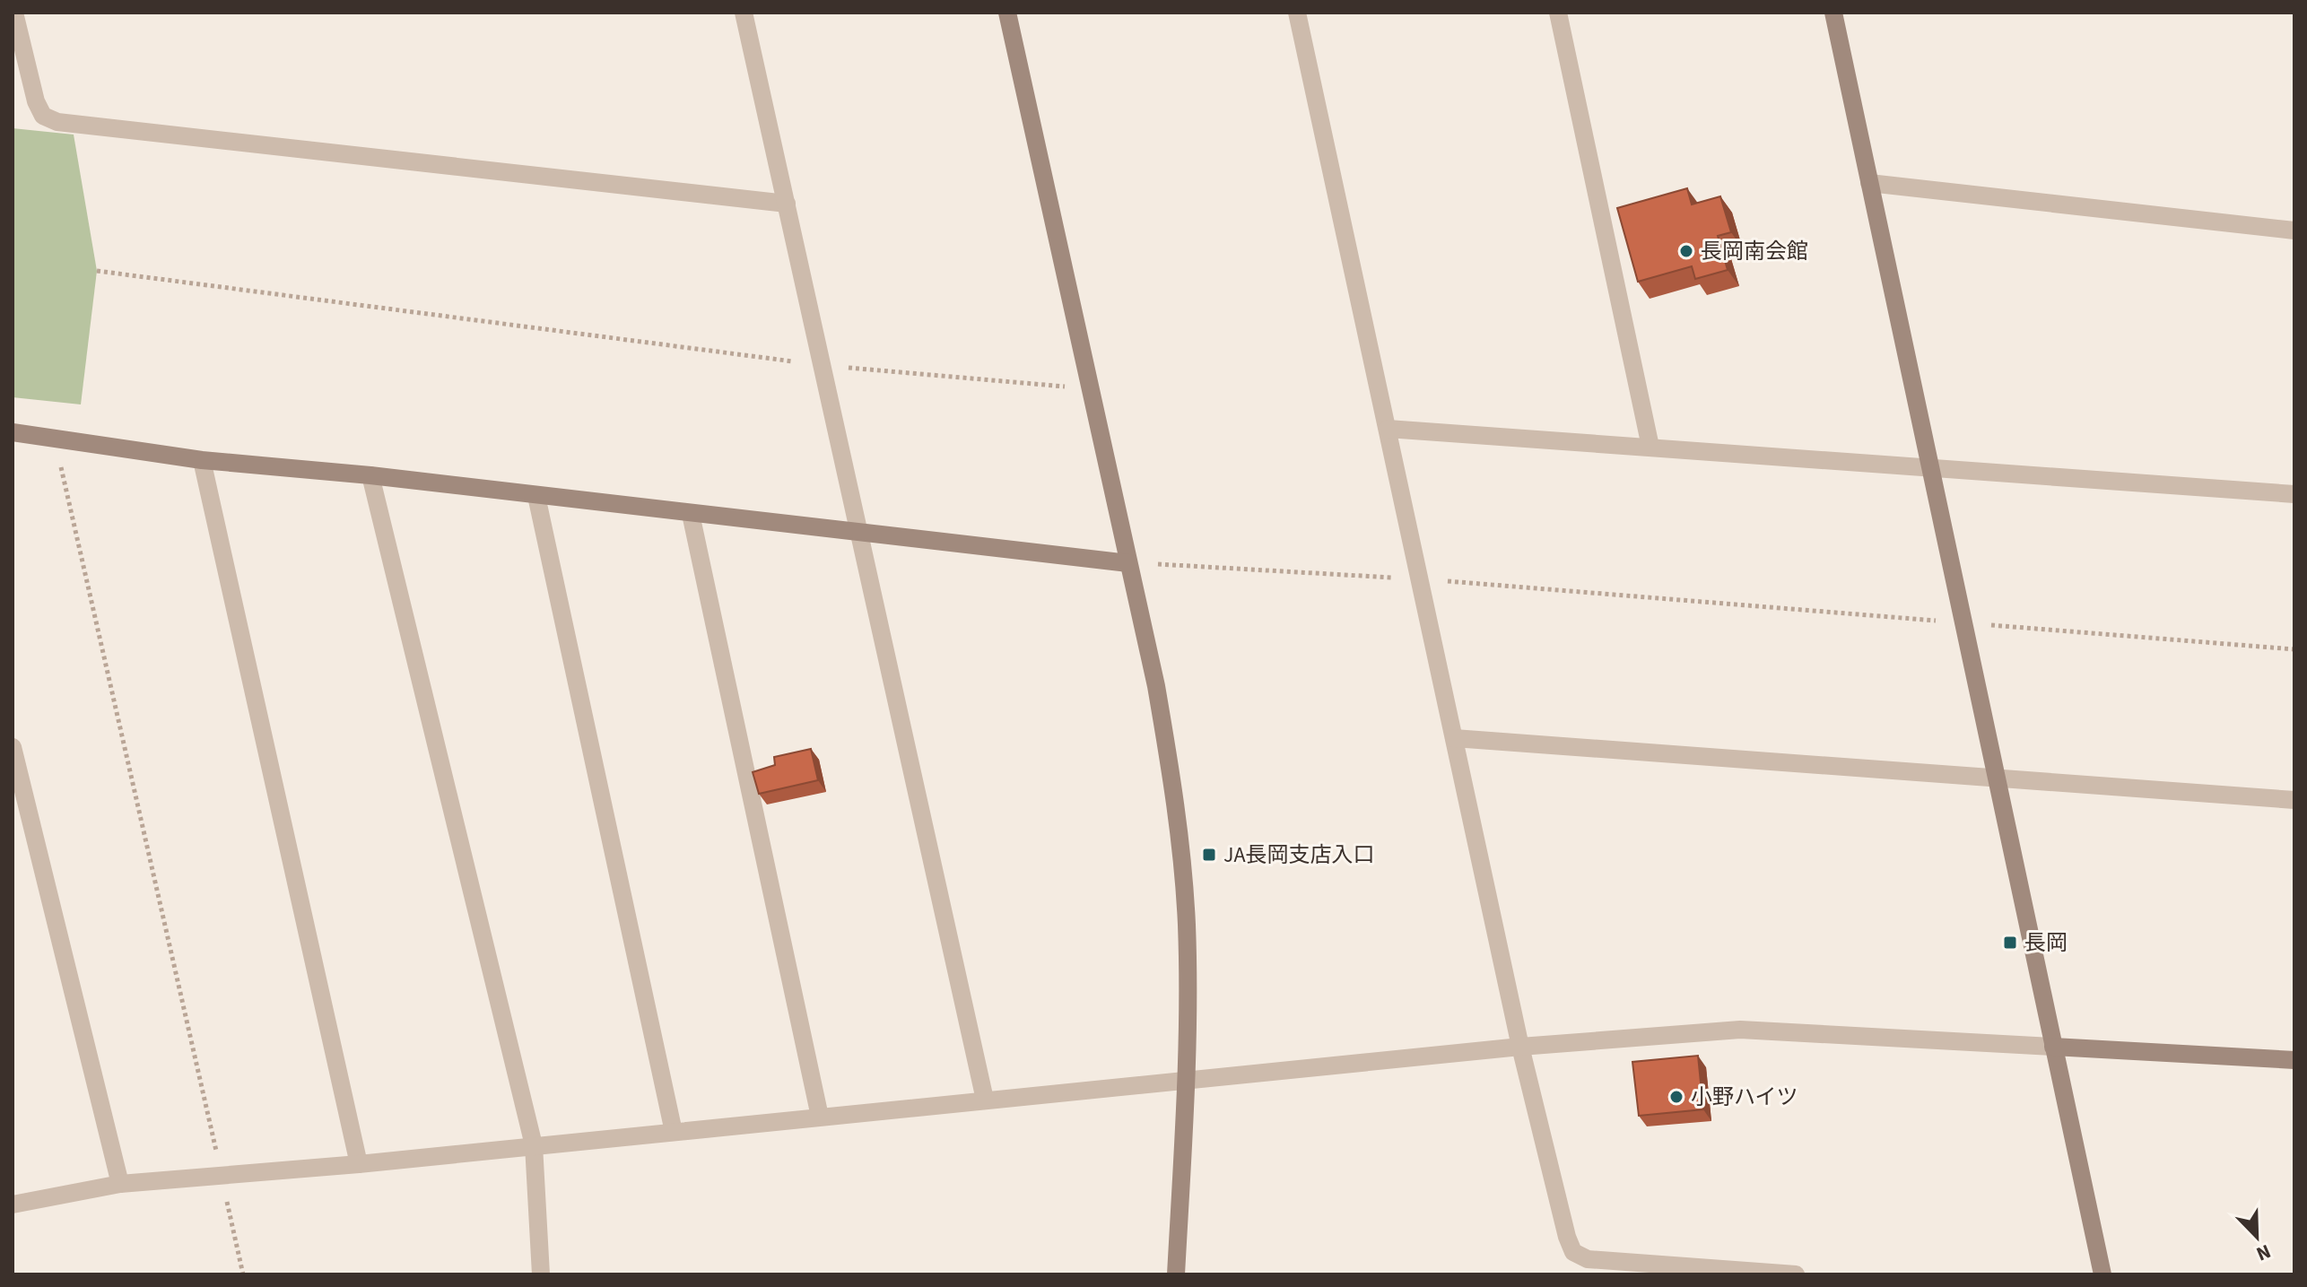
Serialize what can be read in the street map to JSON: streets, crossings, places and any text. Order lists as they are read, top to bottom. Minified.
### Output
{"places":{"other":["長岡南会館","小野ハイツ"],"transit":["JA長岡支店入口","長岡"]},"north":"bottom right"}
